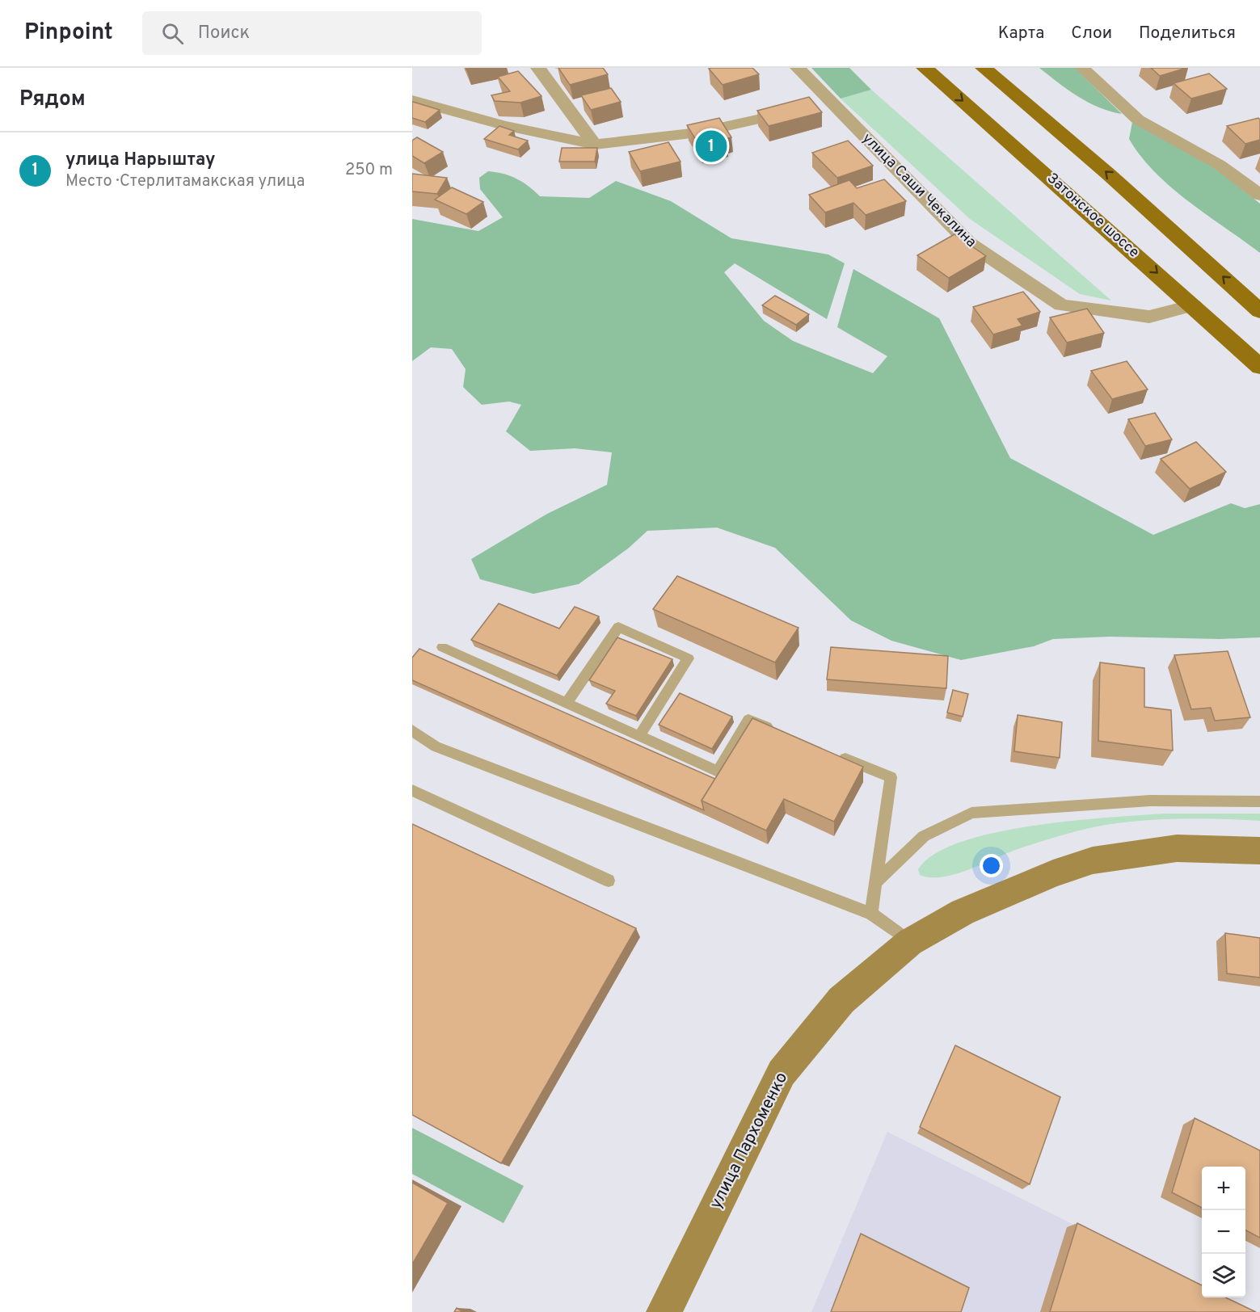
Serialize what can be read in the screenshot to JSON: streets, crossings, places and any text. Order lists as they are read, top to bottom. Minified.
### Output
{"streets":{"main road":["Затонское шоссе","улица Пархоменко"],"street":["улица Саши Чекалина"]},"crossings":[["улица Саши Чекалина","Затонское шоссе"]],"page":{"header":"Pinpoint","search":"Поиск","nav":["Карта","Слои","Поделиться"],"heading":"Рядом","pins":"1","list":[{"mark":"1","name":"улица Нарыштау","note":"Место · Стерлитамакская улица","value":"250 m"}],"map_buttons":["+","−"]}}
